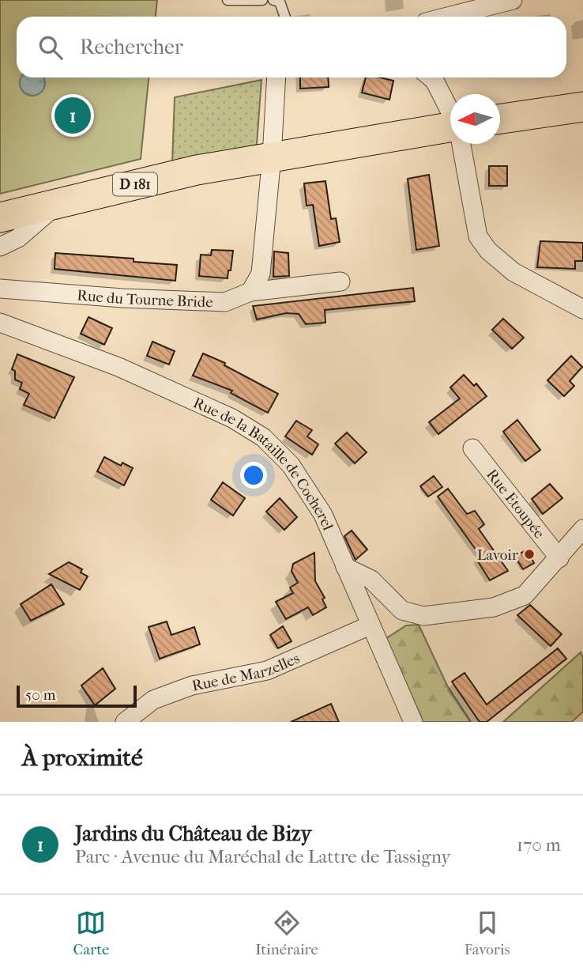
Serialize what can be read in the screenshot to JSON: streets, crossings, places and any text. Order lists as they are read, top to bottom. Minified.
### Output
{"streets":{"main road":["D 181"],"street":["Rue du Tourne Bride","Rue de la Bataille de Cocherel","Rue Etoupée","Rue de Marzelles"]},"crossings":[["Rue de la Bataille de Cocherel","Rue de Marzelles"]],"places":["Lavoir"],"scale_bar":"50 m","north":"left","page":{"search":"Rechercher","pins":"1","scale":"50 m","heading":"À proximité","list":[{"mark":"1","name":"Jardins du Château de Bizy","note":"Parc · Avenue du Maréchal de Lattre de Tassigny","value":"170 m"}],"nav":["Carte","Itinéraire","Favoris"]}}
